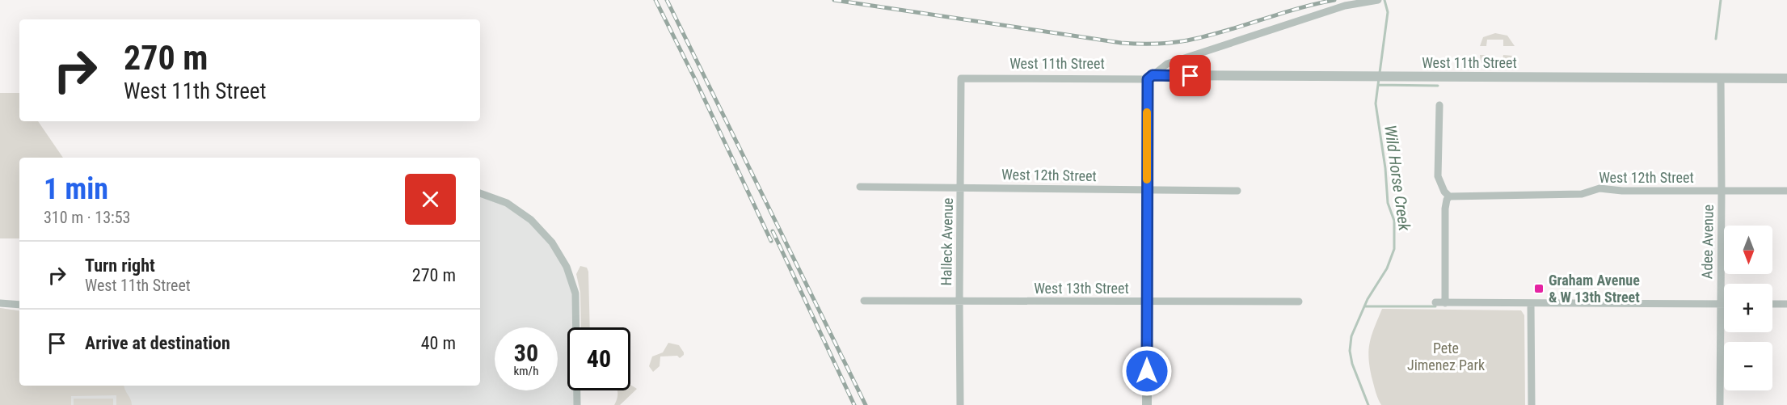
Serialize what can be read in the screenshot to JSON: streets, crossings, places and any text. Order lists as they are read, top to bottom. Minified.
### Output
{"streets":{"street":["West 11th Street","West 12th Street","Halleck Avenue","Adee Avenue","West 13th Street"]},"crossings":[["West 11th Street","Halleck Avenue"],["West 11th Street","Adee Avenue"],["West 12th Street","Halleck Avenue"],["West 12th Street","Adee Avenue"],["Halleck Avenue","West 13th Street"]],"water":["Wild Horse Creek"],"parks":["Pete Jimenez Park"],"places":{"transit":["Graham Avenue & W 13th Street"]},"north":"bottom","page":{"turn":["270 m","West 11th Street"],"heading":["1 min","310 m · 13:53"],"map_buttons":["+","−"],"list":[{"name":"Turn right","note":"West 11th Street","value":"270 m"},{"name":"Arrive at destination","value":"40 m"}],"speed":"30 km/h","limit":"40"}}
